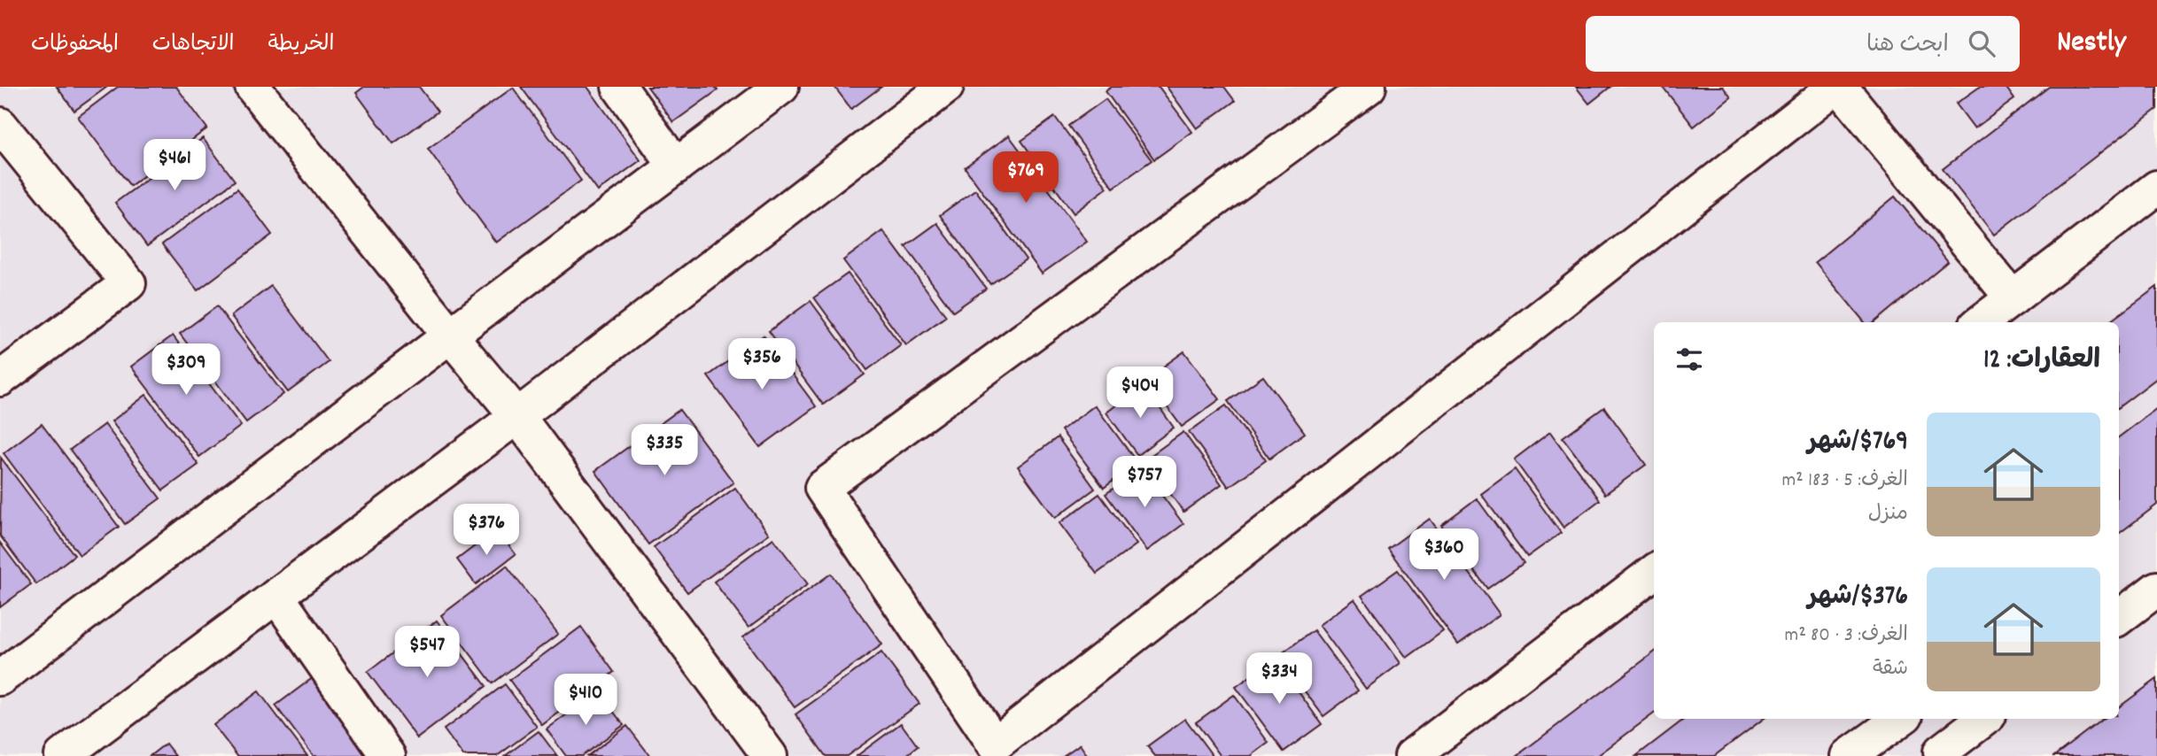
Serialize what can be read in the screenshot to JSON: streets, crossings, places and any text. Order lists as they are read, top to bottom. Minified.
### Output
{"page":{"header":"Nestly","search":"ابحث هنا","nav":["الخريطة","الاتجاهات","المحفوظات"],"price":["$461","$769","$356","$309","$404","$335","$757","$376","$360","$547","$334","$410"],"heading":"العقارات: 12","list":[{"name":"$769/شهر","note":"الغرف: 5 · 183 m² · منزل"},{"name":"$376/شهر","note":"الغرف: 3 · 80 m² · شقة"}]}}
